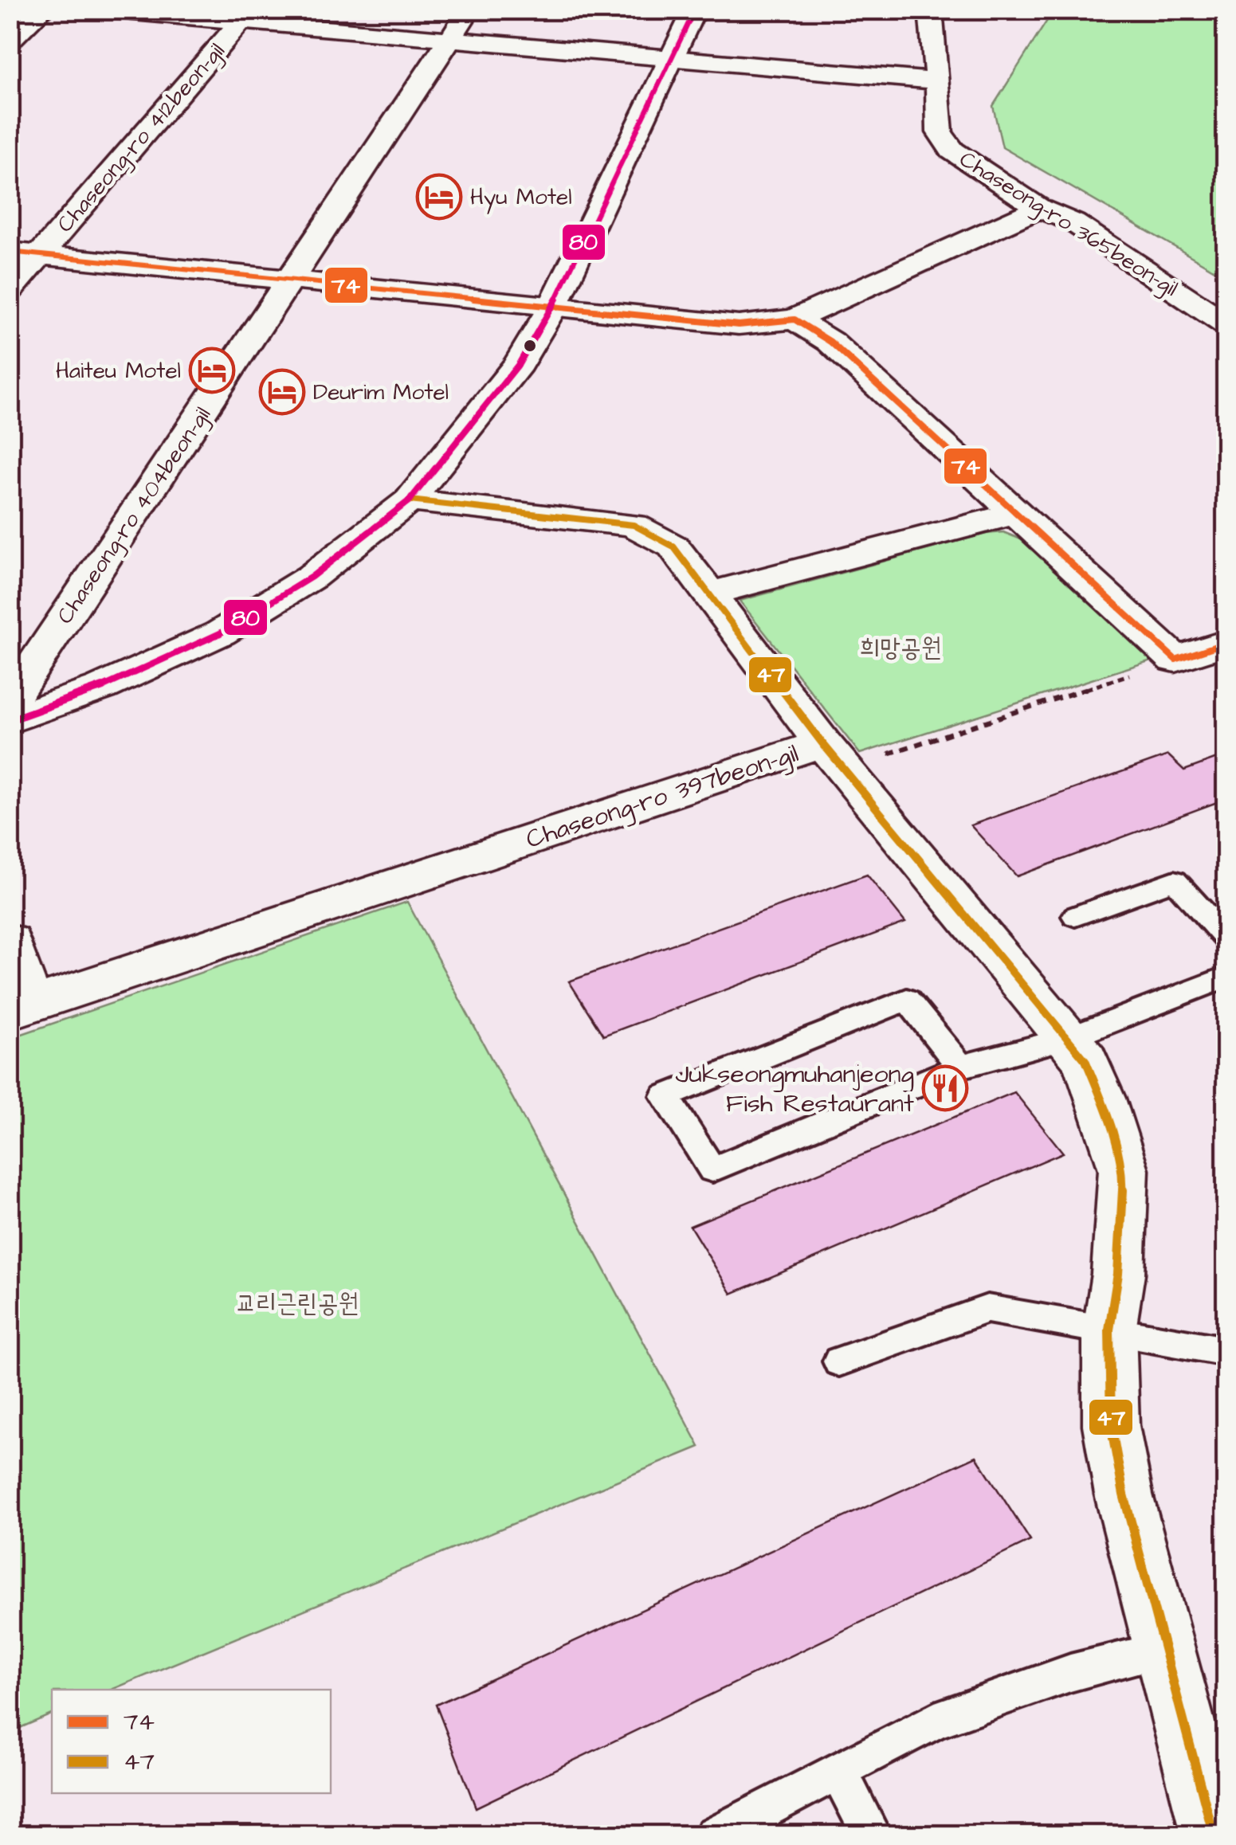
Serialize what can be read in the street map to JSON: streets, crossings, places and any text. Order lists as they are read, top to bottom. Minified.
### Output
{"streets":{"street":["Chaseong-ro 412beon-gil","Chaseong-ro 365beon-gil","Chaseong-ro 404beon-gil","Chaseong-ro 397beon-gil"]},"parks":["희망공원","교리근린공원"],"places":{"hotel":["Hyu Motel","Haiteu Motel","Deurim Motel"],"restaurant":["Jukseongmuhanjeong Fish Restaurant"]},"lines":["transit line 80","transit line 74","transit line 47"],"legend":["74","47"]}
